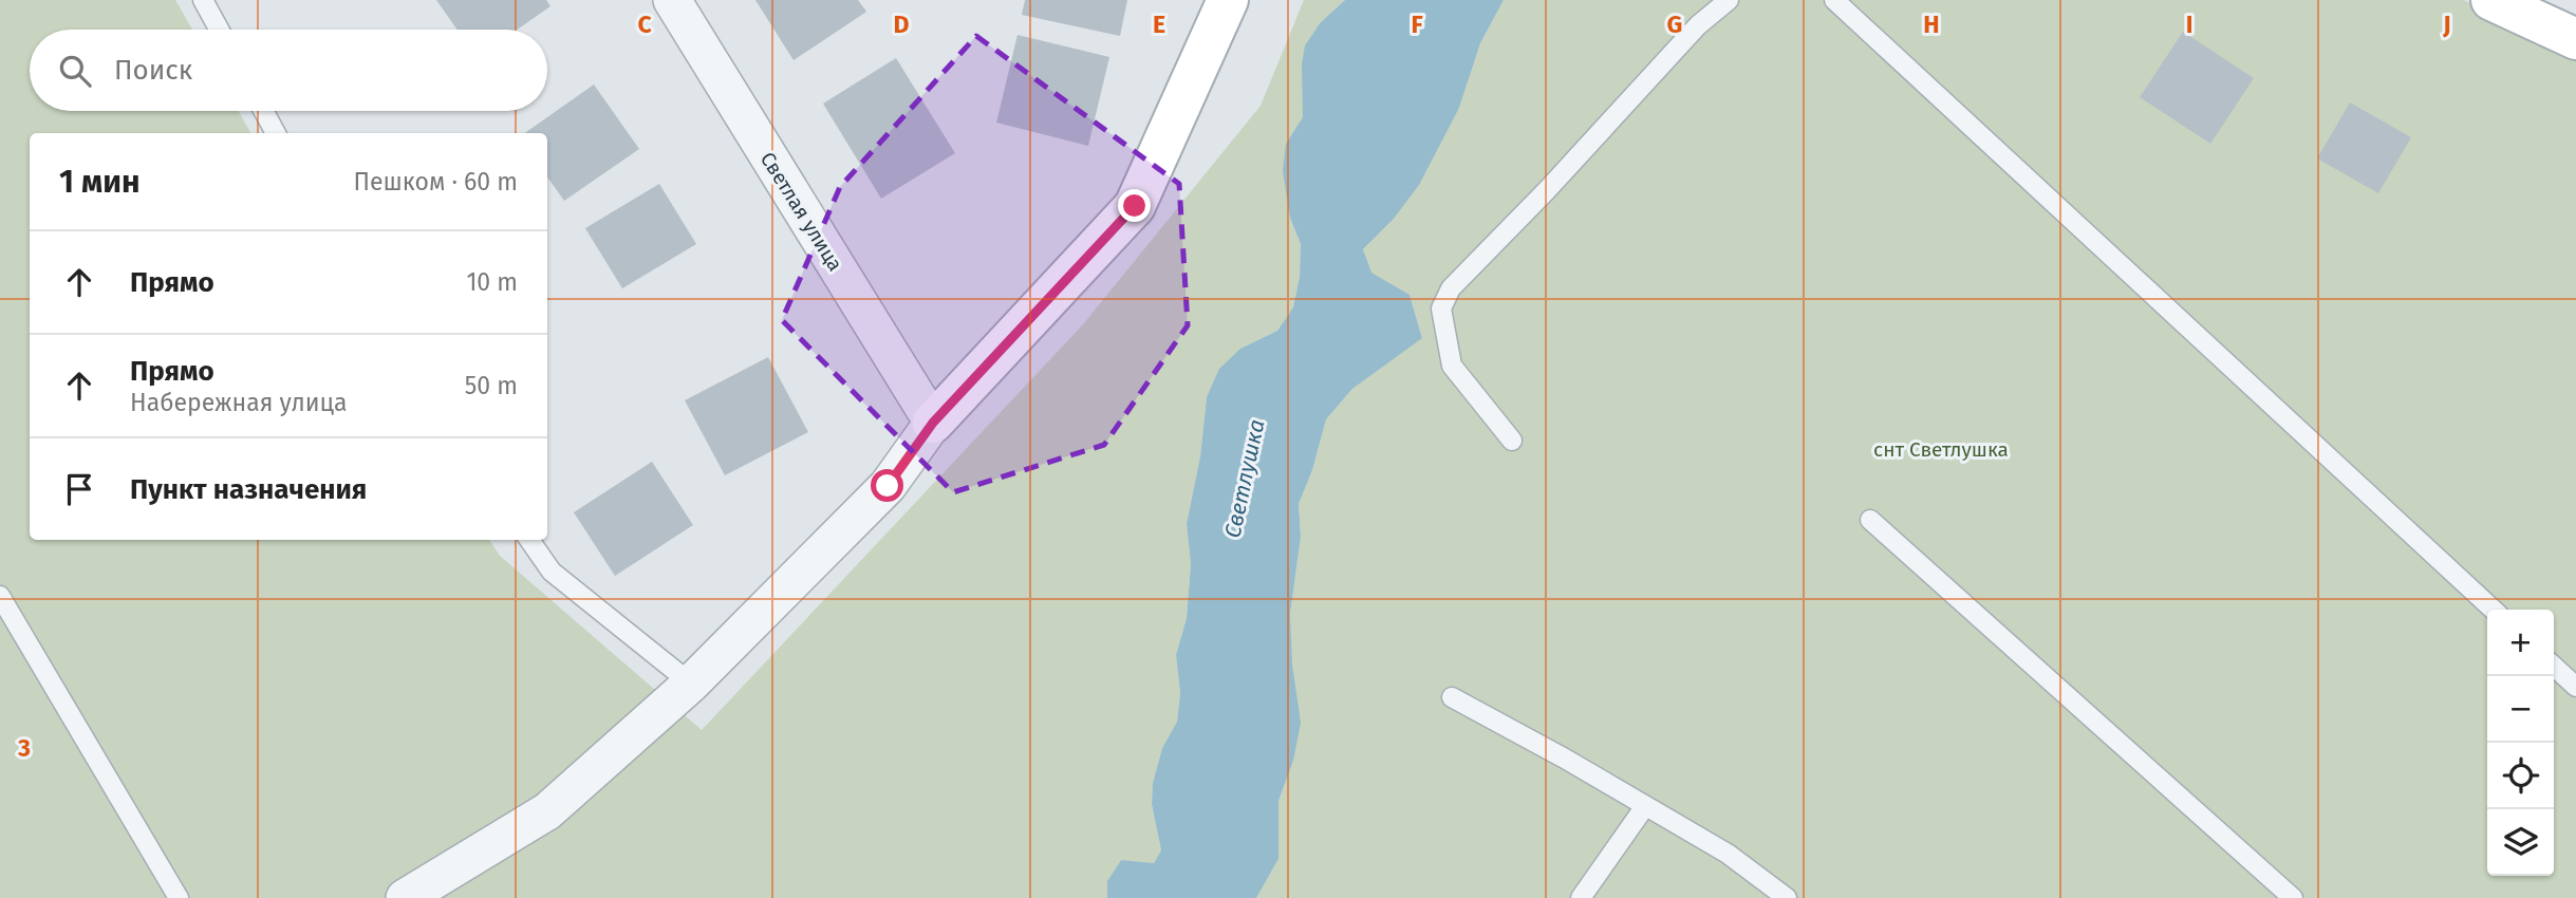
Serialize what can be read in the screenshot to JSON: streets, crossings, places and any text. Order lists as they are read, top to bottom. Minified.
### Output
{"streets":{"street":["Светлая улица"]},"water":["Светлушка"],"parks":["снт Светлушка"],"page":{"search":"Поиск","heading":["1 мин","Пешком · 60 m"],"list":[["Прямо","10 m"],["Прямо","Набережная улица","50 m"],"Пункт назначения"],"map_buttons":["+","−"]},"grid":{"columns":["C","D","E","F","G","H","I","J"],"rows":["3"]}}
